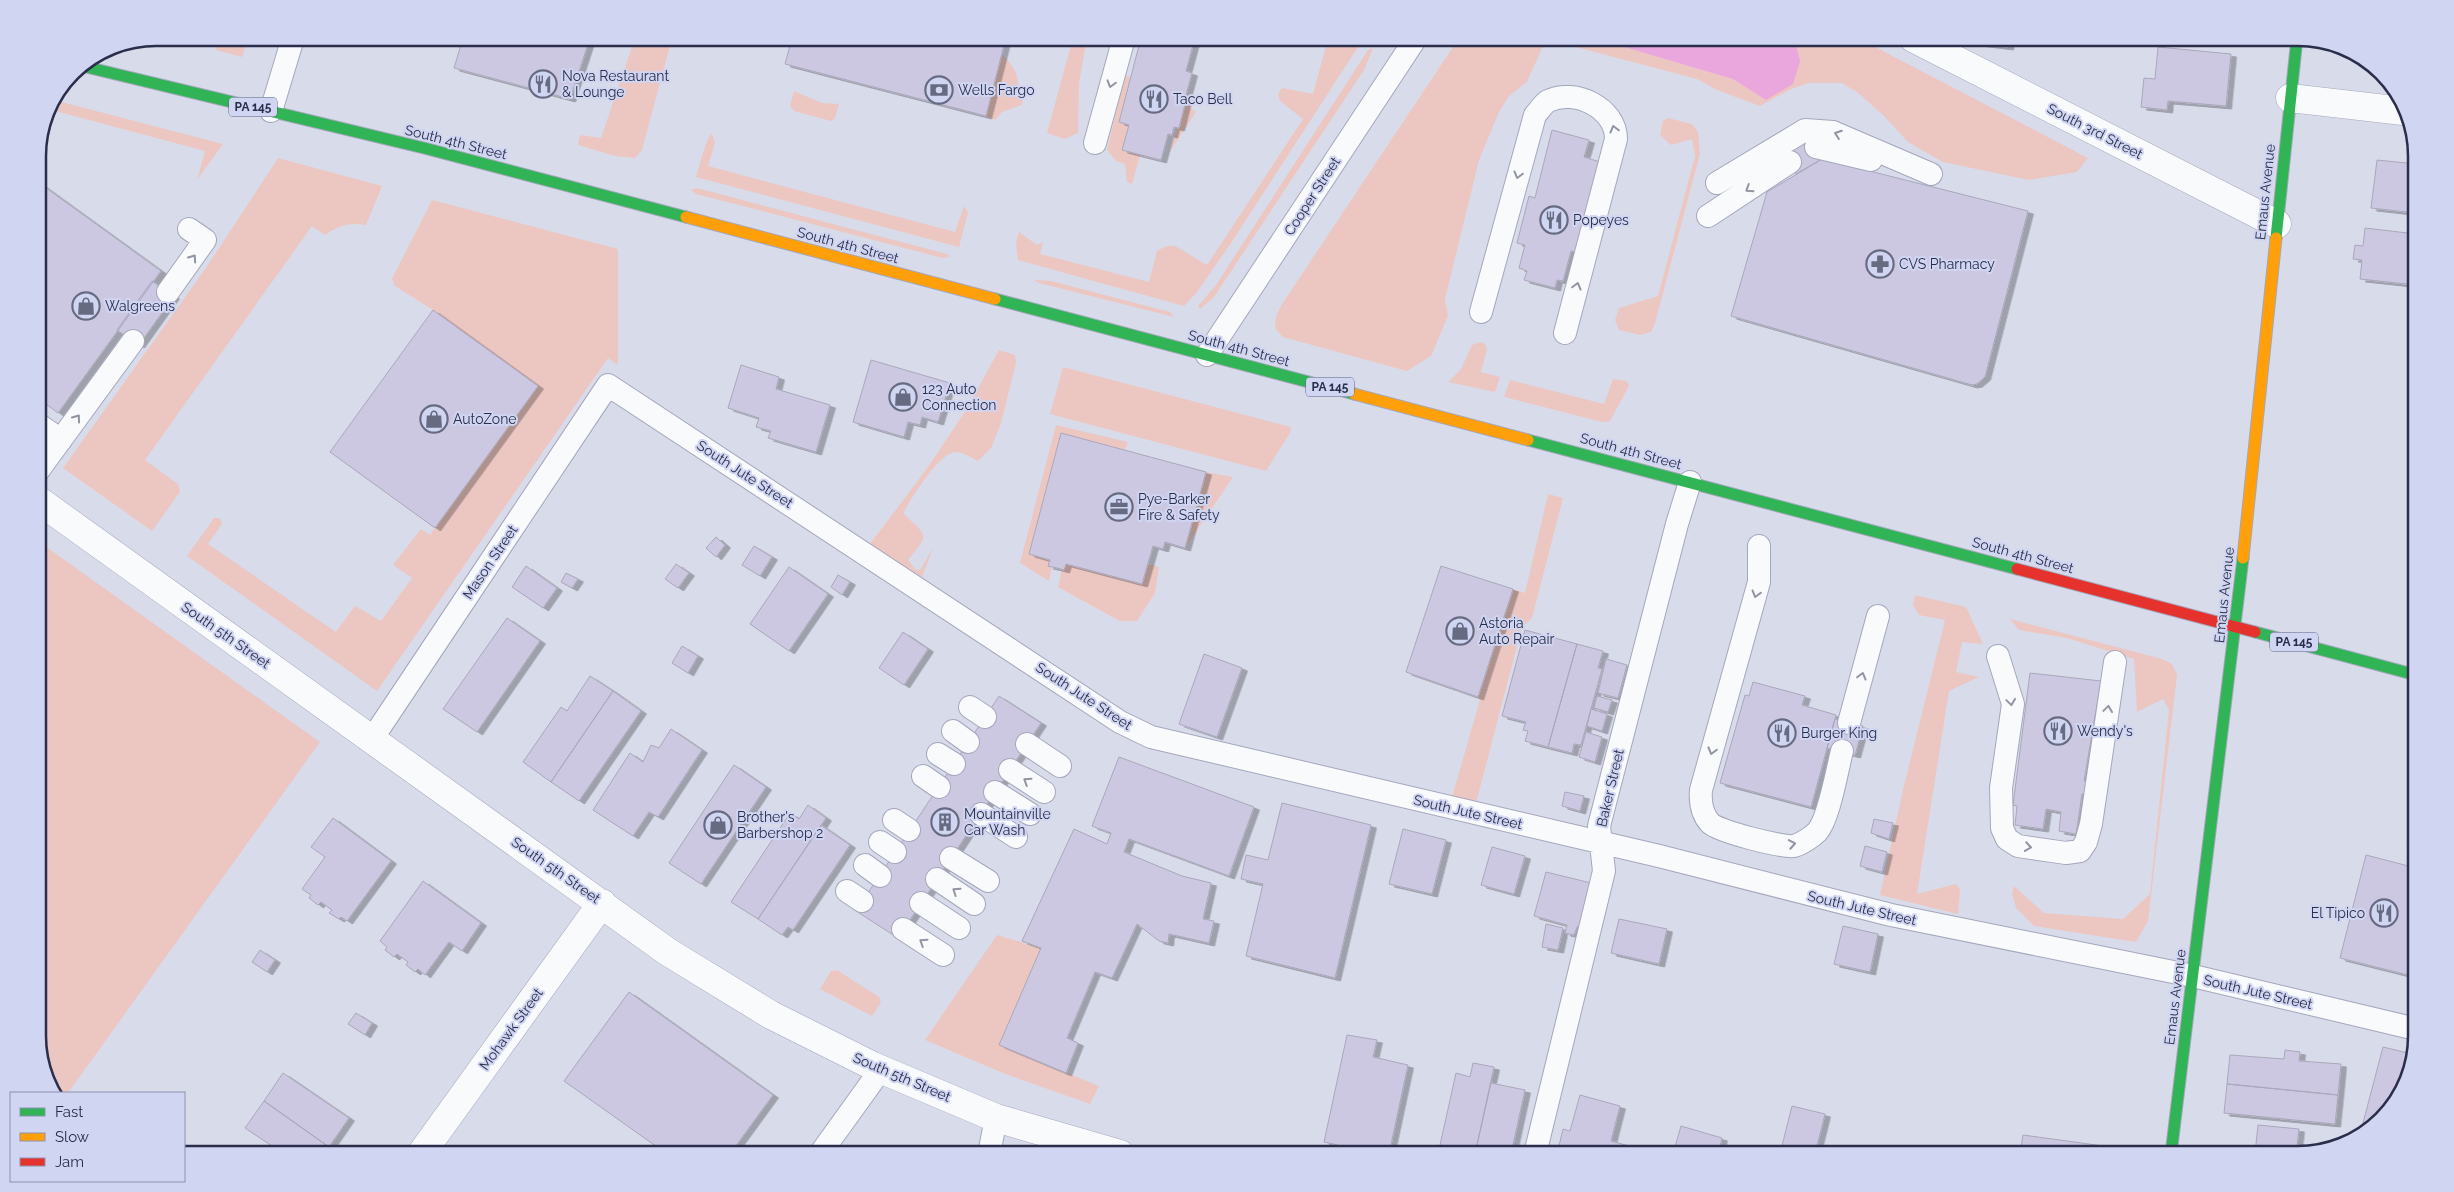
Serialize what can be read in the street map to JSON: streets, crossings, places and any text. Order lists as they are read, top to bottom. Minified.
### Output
{"streets":{"main road":["PA 145","South 4th Street","Emaus Avenue"],"street":["South 3rd Street","South 5th Street","Mohawk Street"],"lane":["Cooper Street","South Jute Street","Mason Street","Baker Street"]},"crossings":[["South 3rd Street","Emaus Avenue"],["South 4th Street","Emaus Avenue"],["South 4th Street","Cooper Street"],["South 4th Street","Baker Street"],["Emaus Avenue","South Jute Street"],["South Jute Street","Mason Street"],["South Jute Street","Baker Street"],["Mason Street","South 5th Street"],["South 5th Street","Mohawk Street"]],"places":{"restaurant":["Nova Restaurant & Lounge","Taco Bell","Popeyes","Wendy's","Burger King","El Tipico"],"bank":["Wells Fargo"],"pharmacy":["CVS Pharmacy"],"shop":["Walgreens","123 Auto Connection","AutoZone","Astoria Auto Repair","Brother's Barbershop 2"],"office":["Pye-Barker Fire & Safety"],"building":["Mountainville Car Wash"]},"legend":["Fast","Slow","Jam"]}
